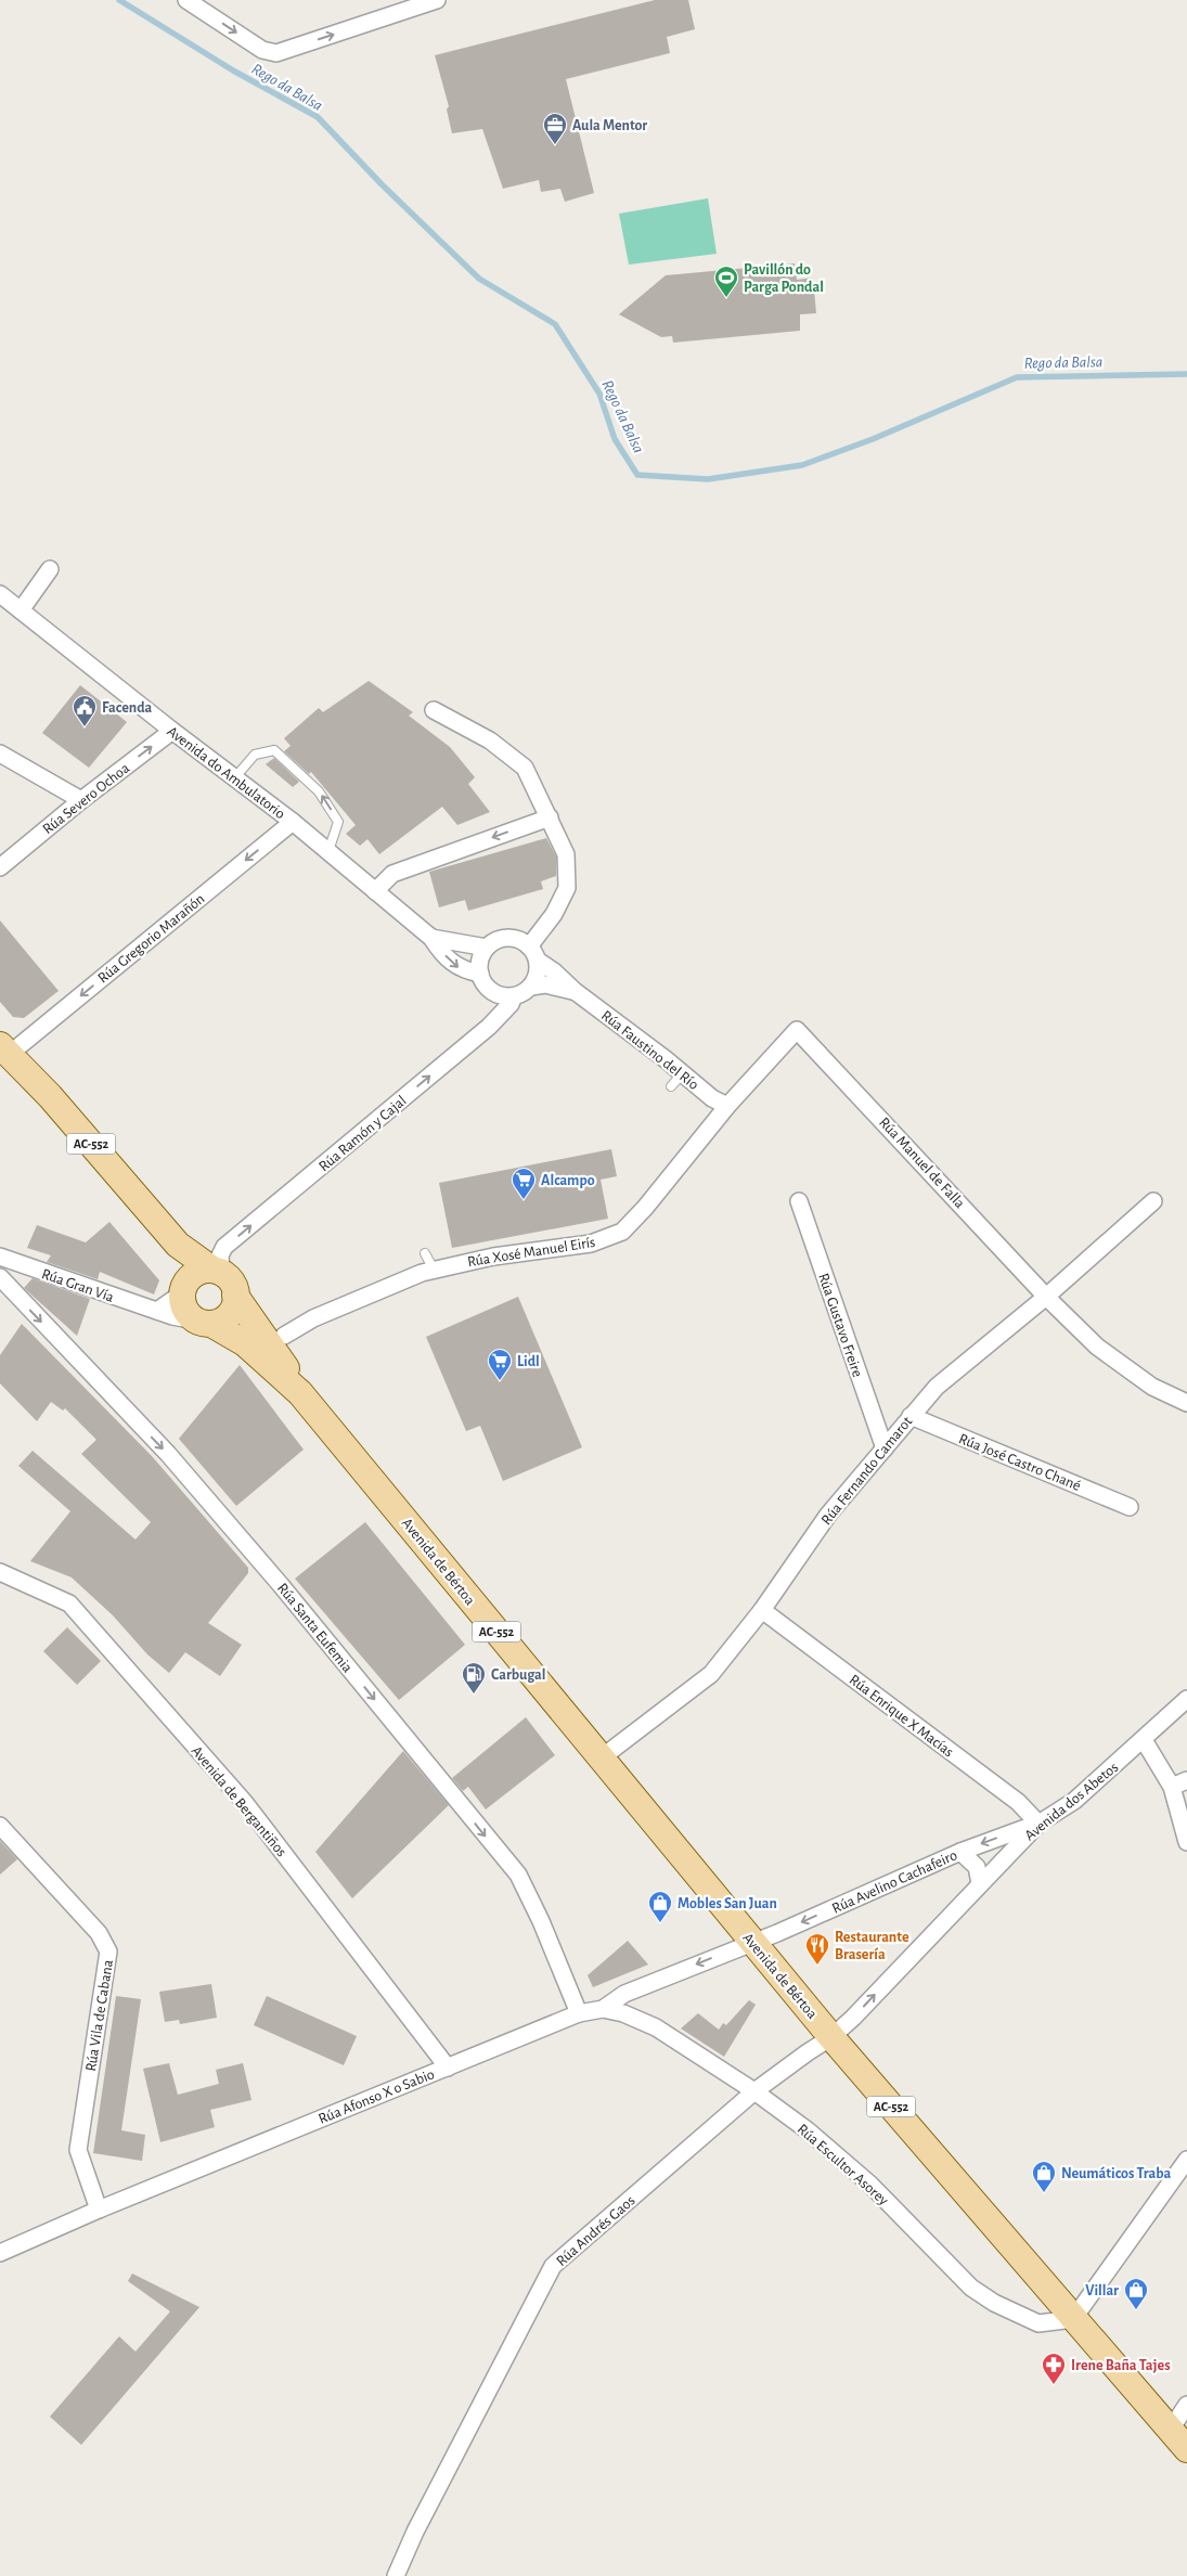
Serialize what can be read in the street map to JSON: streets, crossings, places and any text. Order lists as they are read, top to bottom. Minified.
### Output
{"streets":{"main road":["AC-552","Avenida de Bértoa"],"street":["Avenida do Ambulatorio","Rúa Severo Ochoa","Rúa Gregorio Marañón","Rúa Faustino del Río","Rúa Ramón y Cajal","Rúa Manuel de Falla","Rúa Xosé Manuel Eirís","Rúa Gran Vía","Rúa Gustavo Freire","Rúa José Castro Chané","Rúa Fernando Camarot","Rúa Santa Eufemia","Rúa Enrique X Macías","Avenida de Bergantiños","Avenida dos Abetos","Rúa Avelino Cachafeiro","Rúa Vila de Cabana","Rúa Afonso X o Sabio","Rúa Escultor Asorey","Rúa Andrés Gaos"]},"crossings":[["Avenida do Ambulatorio","Rúa Severo Ochoa"],["Avenida do Ambulatorio","Rúa Gregorio Marañón"],["Avenida do Ambulatorio","Rúa Faustino del Río"],["Avenida do Ambulatorio","Rúa Ramón y Cajal"],["Rúa Gregorio Marañón","AC-552"],["Rúa Faustino del Río","Rúa Ramón y Cajal"],["Rúa Faustino del Río","Rúa Xosé Manuel Eirís"],["Rúa Ramón y Cajal","AC-552"],["Rúa Ramón y Cajal","Rúa Gran Vía"],["Rúa Ramón y Cajal","Avenida de Bértoa"],["AC-552","Rúa Gran Vía"],["AC-552","Avenida de Bértoa"],["Rúa Manuel de Falla","Rúa Xosé Manuel Eirís"],["Rúa Manuel de Falla","Rúa Fernando Camarot"],["Rúa Gran Vía","Avenida de Bértoa"],["Rúa Gustavo Freire","Rúa Fernando Camarot"],["Rúa José Castro Chané","Rúa Fernando Camarot"],["Rúa Fernando Camarot","Avenida de Bértoa"],["Rúa Fernando Camarot","Rúa Enrique X Macías"],["Avenida de Bértoa","Avenida dos Abetos"],["Avenida de Bértoa","Rúa Avelino Cachafeiro"],["Avenida de Bértoa","Rúa Afonso X o Sabio"],["Avenida de Bértoa","Rúa Escultor Asorey"],["Avenida de Bértoa","Rúa Andrés Gaos"],["Rúa Santa Eufemia","Rúa Afonso X o Sabio"],["Rúa Enrique X Macías","Avenida dos Abetos"],["Rúa Enrique X Macías","Rúa Avelino Cachafeiro"],["Avenida de Bergantiños","Rúa Afonso X o Sabio"],["Avenida dos Abetos","Rúa Avelino Cachafeiro"],["Avenida dos Abetos","Rúa Andrés Gaos"],["Rúa Avelino Cachafeiro","Rúa Afonso X o Sabio"],["Rúa Vila de Cabana","Rúa Afonso X o Sabio"],["Rúa Afonso X o Sabio","Rúa Escultor Asorey"],["Rúa Escultor Asorey","Rúa Andrés Gaos"]],"one_way":["Rúa Severo Ochoa","Rúa Gregorio Marañón","Rúa Ramón y Cajal","Rúa Santa Eufemia","Avenida dos Abetos","Rúa Avelino Cachafeiro"],"water":["Rego da Balsa"],"places":{"office":["Aula Mentor"],"sports":["Pavillón do Parga Pondal"],"public building":["Facenda"],"supermarket":["Alcampo","Lidl"],"fuel station":["Carbugal"],"shop":["Mobles San Juan","Neumáticos Traba","Villar"],"restaurant":["Restaurante Brasería"],"pharmacy":["Irene Baña Tajes"]}}
